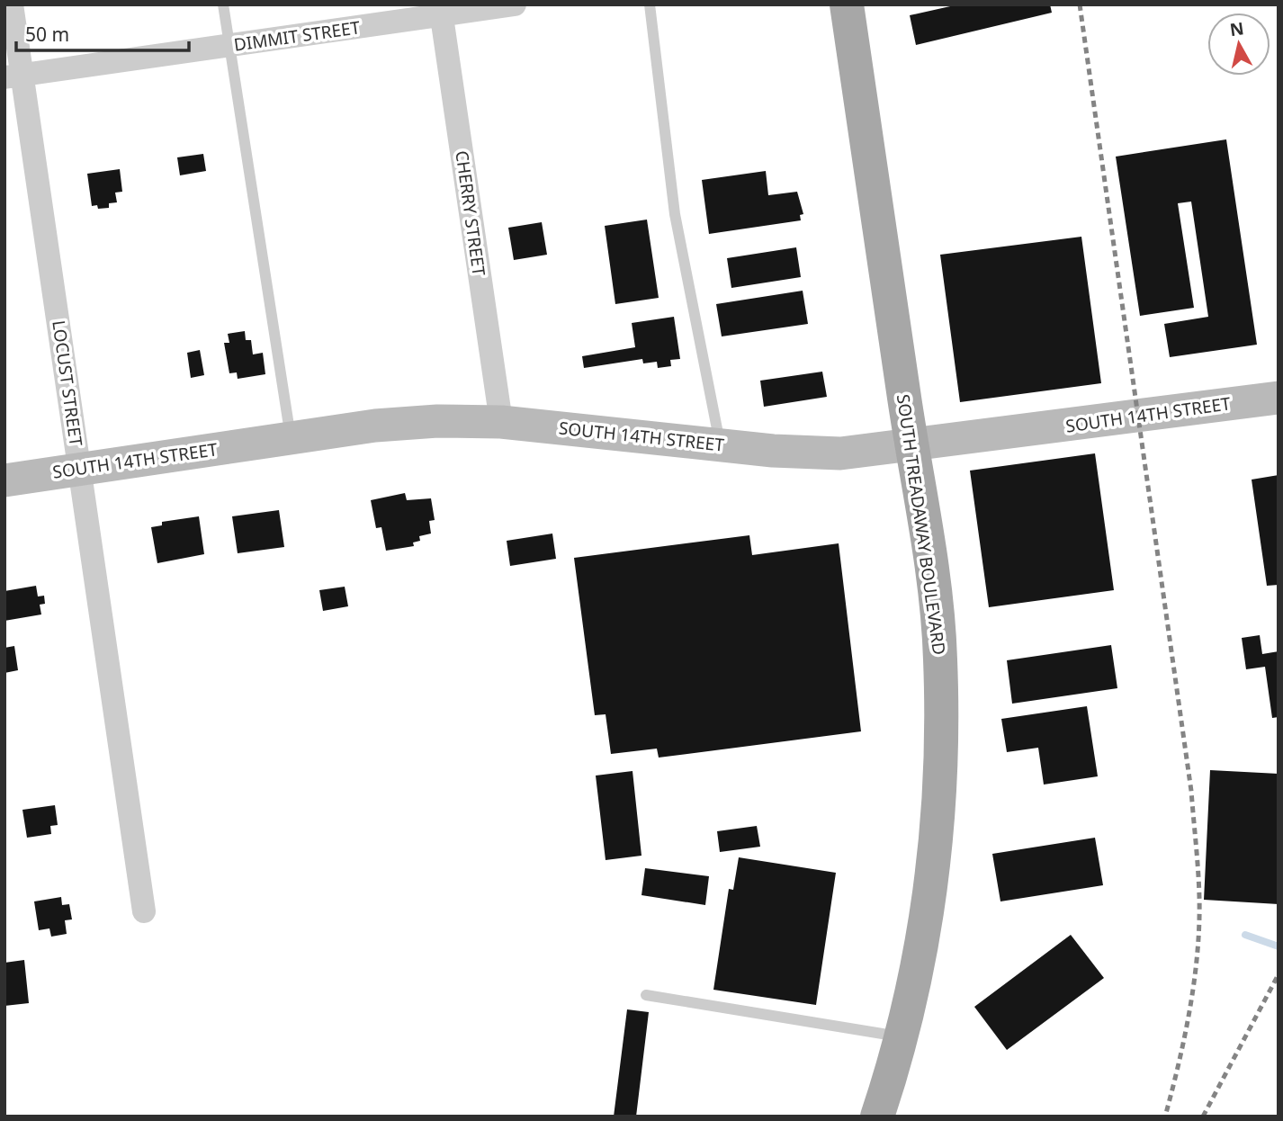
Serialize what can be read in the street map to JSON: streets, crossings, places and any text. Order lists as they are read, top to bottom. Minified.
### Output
{"streets":{"main road":["SOUTH 14TH STREET","SOUTH TREADAWAY BOULEVARD"],"street":["DIMMIT STREET","CHERRY STREET","LOCUST STREET"]},"crossings":[["DIMMIT STREET","CHERRY STREET"],["DIMMIT STREET","LOCUST STREET"],["CHERRY STREET","SOUTH 14TH STREET"],["LOCUST STREET","SOUTH 14TH STREET"],["SOUTH 14TH STREET","SOUTH TREADAWAY BOULEVARD"]],"scale_bar":"50 m","north":"top"}
